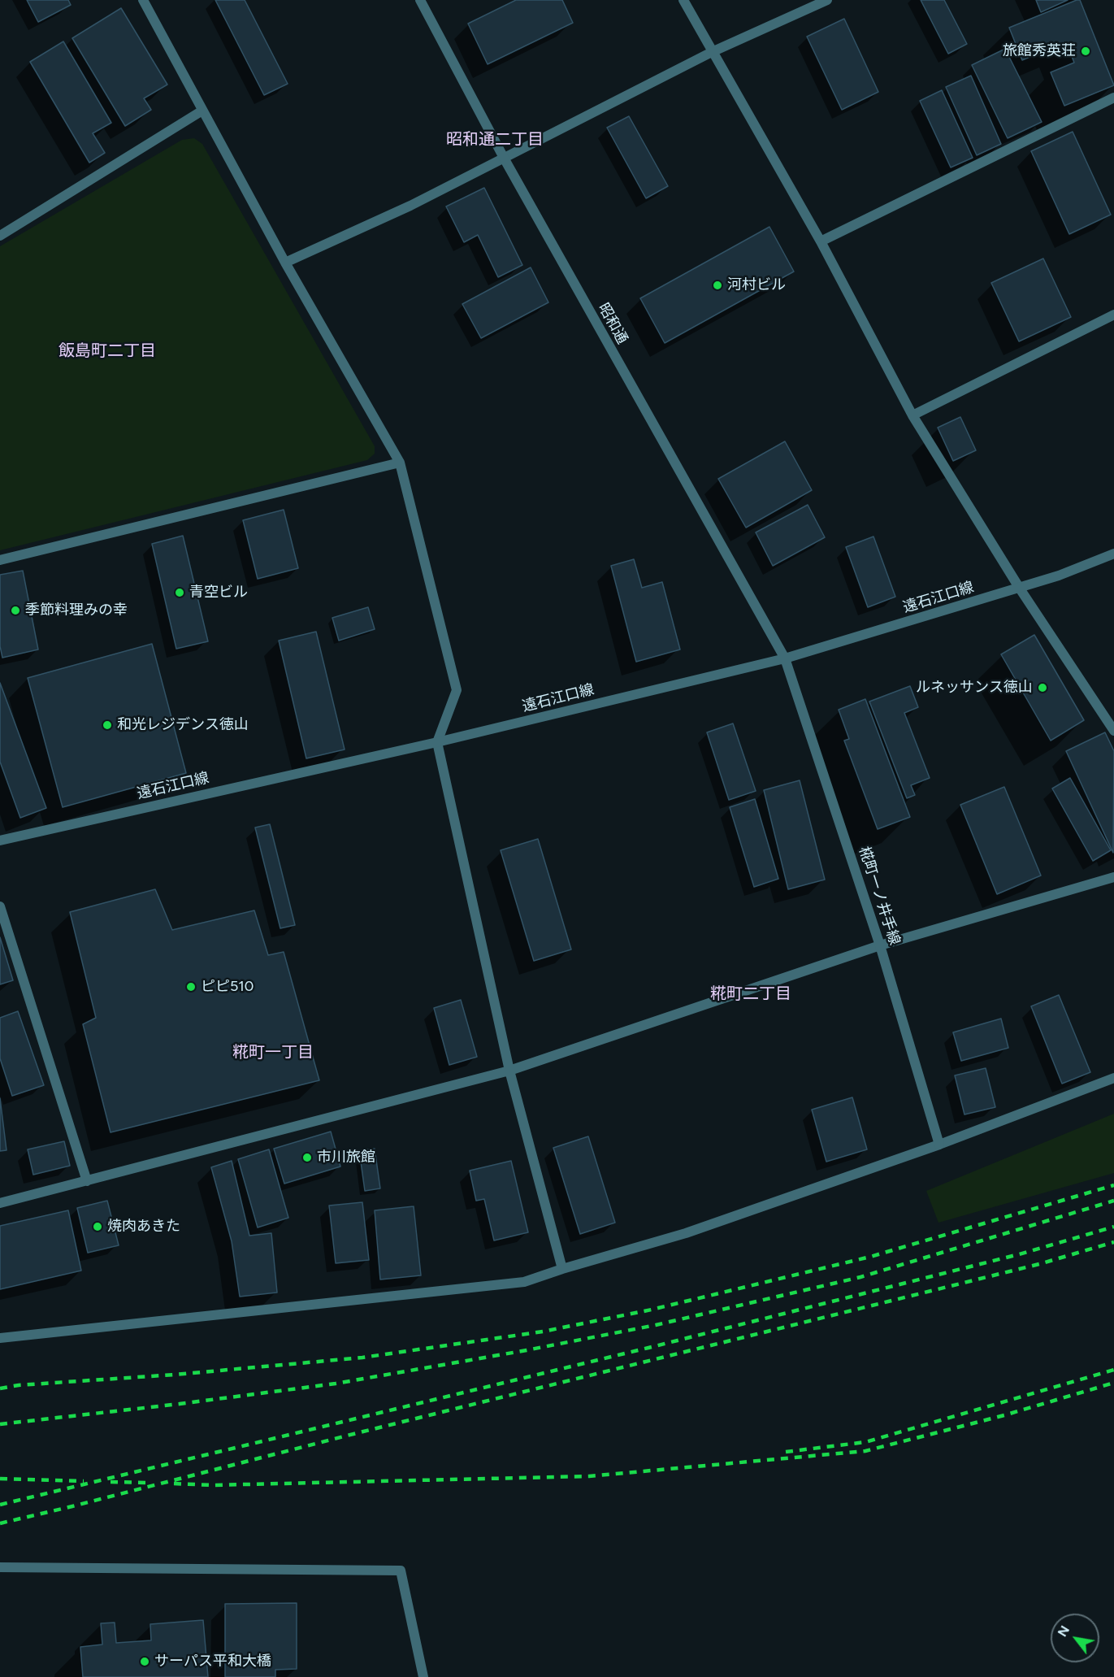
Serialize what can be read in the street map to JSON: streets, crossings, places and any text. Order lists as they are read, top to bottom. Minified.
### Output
{"streets":{"street":["昭和通","遠石江口線","椛町一ノ井手線"]},"crossings":[["昭和通","遠石江口線"],["昭和通","椛町一ノ井手線"],["遠石江口線","椛町一ノ井手線"]],"districts":["昭和通二丁目","飯島町二丁目","糀町二丁目","糀町一丁目"],"places":["旅館秀英荘","河村ビル","青空ビル","季節料理みの幸","ルネッサンス徳山","和光レジデンス徳山","ピピ510","市川旅館","焼肉あきた","サーパス平和大橋"],"north":"top left"}
